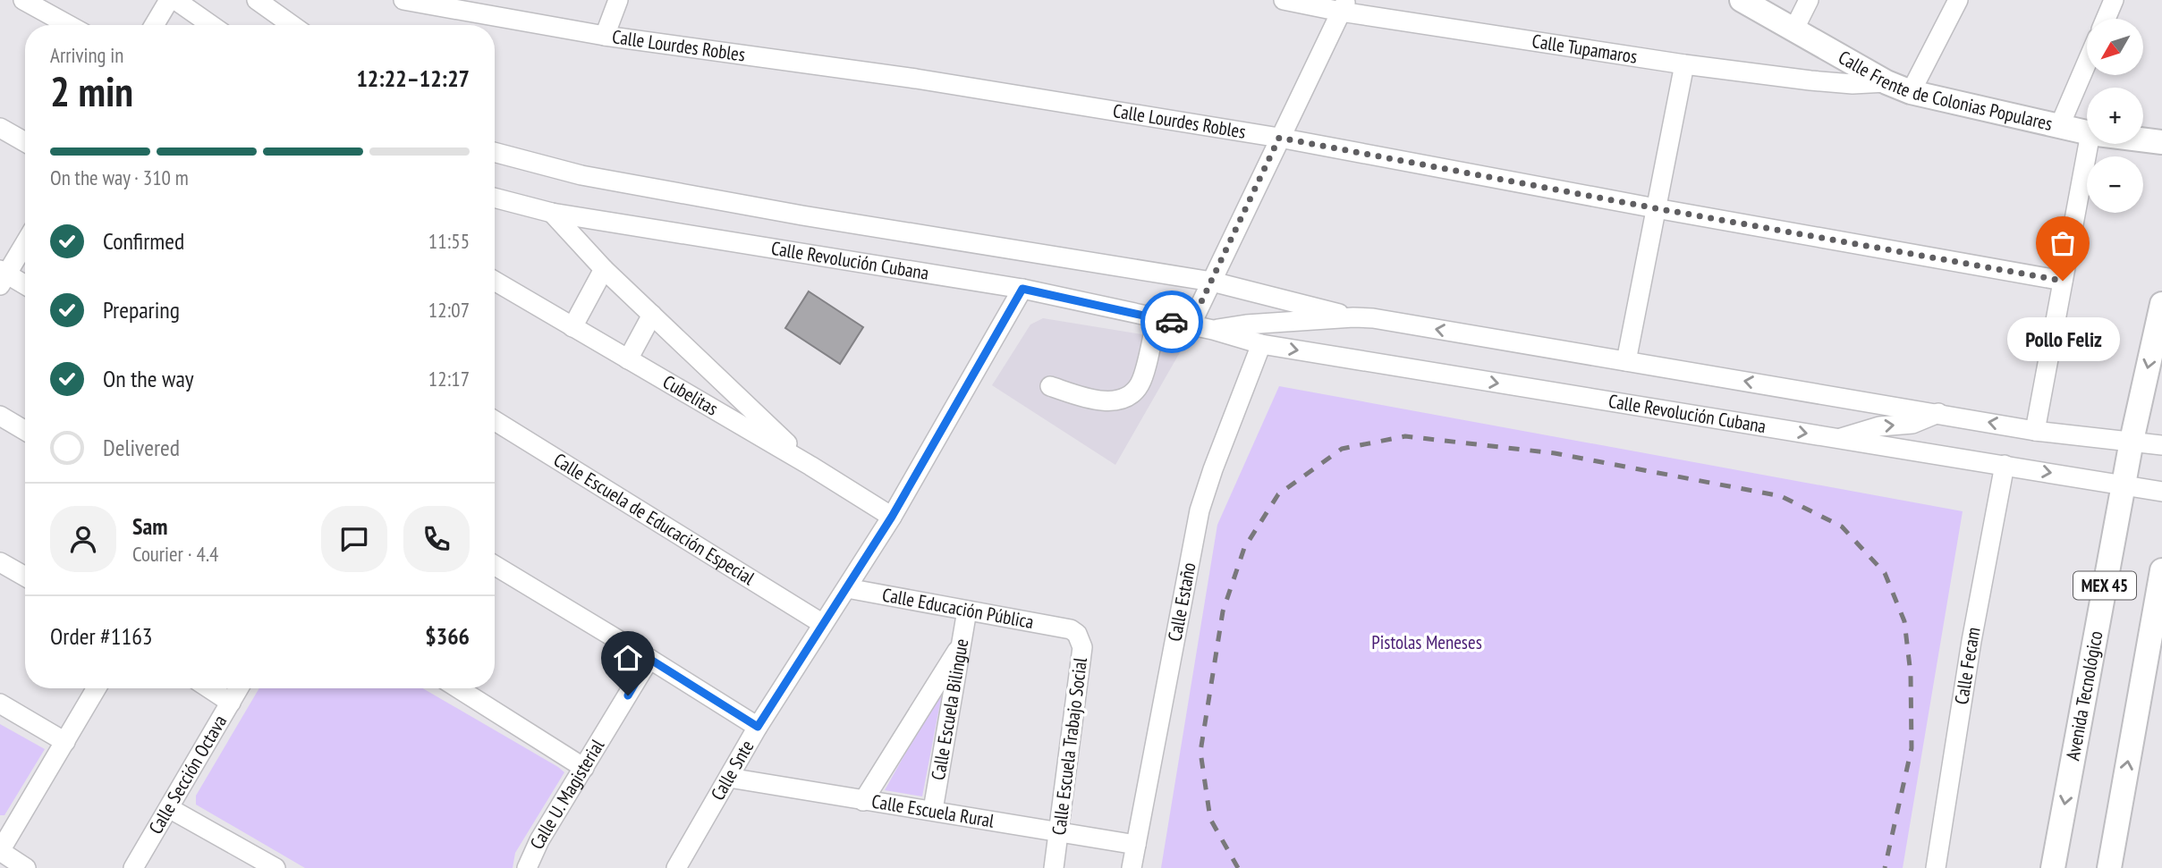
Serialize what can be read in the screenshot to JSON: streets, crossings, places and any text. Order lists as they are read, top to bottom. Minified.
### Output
{"streets":{"main road":["Calle Frente de Colonias Populares","MEX 45","Avenida Tecnológico"],"street":["Calle Lourdes Robles","Calle Tupamaros","Calle Revolución Cubana","Cubelitas","Calle Escuela de Educación Especial","Calle Estaño","Calle Educación Pública","Calle Fecam","Calle Escuela Bilingue","Calle Escuela Trabajo Social","Calle Snte","Calle Sección Octava","Calle U. Magisterial","Calle Escuela Rural"]},"crossings":[["Calle Tupamaros","Calle Frente de Colonias Populares"],["Calle Revolución Cubana","Calle Estaño"],["Calle Revolución Cubana","Calle Fecam"],["Calle Revolución Cubana","Avenida Tecnológico"],["Calle Revolución Cubana","Calle Snte"],["Cubelitas","Calle Snte"],["Calle Escuela de Educación Especial","Calle Snte"],["Calle Estaño","Calle Escuela Rural"],["Calle Educación Pública","Calle Escuela Bilingue"],["Calle Educación Pública","Calle Escuela Trabajo Social"],["Calle Educación Pública","Calle Snte"],["Calle Escuela Bilingue","Calle Escuela Rural"],["Calle Escuela Trabajo Social","Calle Escuela Rural"],["Calle Snte","Calle Escuela Rural"]],"parks":["Pistolas Meneses"],"places":["Pollo Feliz"],"north":"bottom left","page":{"map_buttons":["+","−"],"heading":["2 min","Arriving in","12:22–12:27"],"panel":["Sam","Courier · 4.4","Order #1163","$366"],"bar":"On the way · 310 m","list":[["Confirmed","11:55"],["Preparing","12:07"],["On the way","12:17"],"Delivered"],"bubble":"Pollo Feliz"}}
